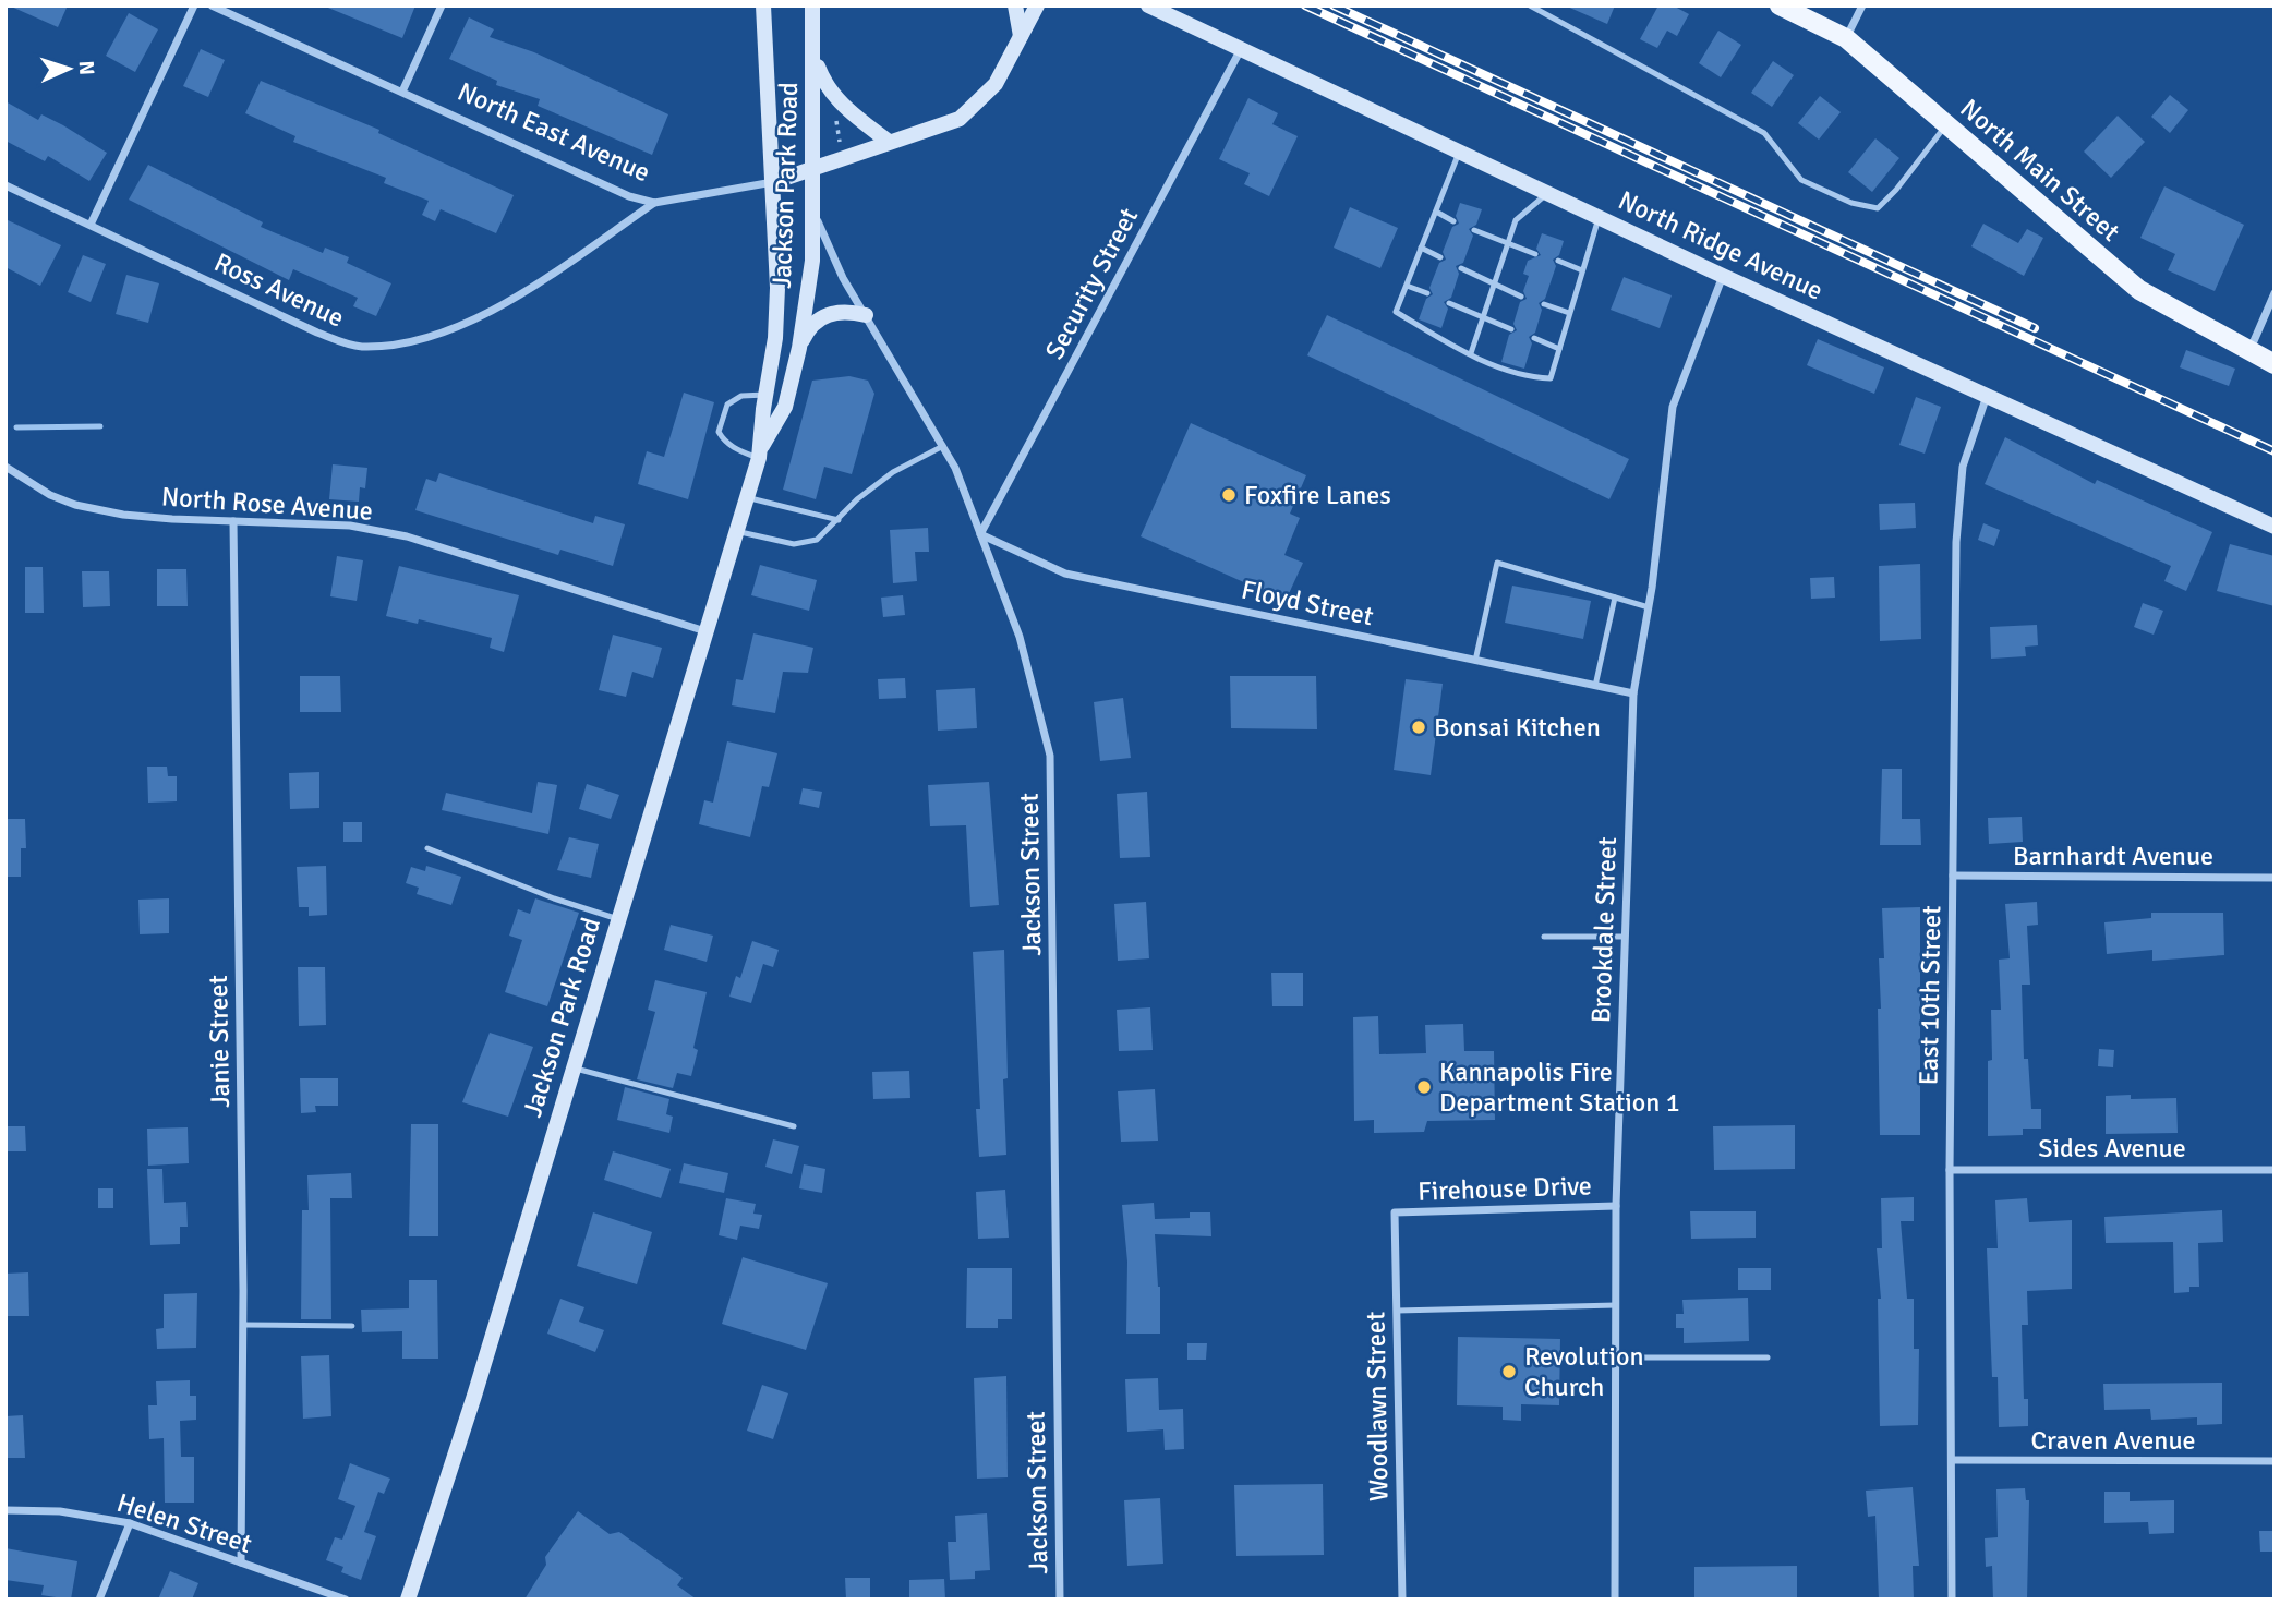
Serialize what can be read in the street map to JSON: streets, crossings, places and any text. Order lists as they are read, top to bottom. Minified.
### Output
{"streets":{"main road":["North East Avenue","North Main Street","Jackson Park Road","North Ridge Avenue"],"street":["Security Street","Ross Avenue","North Rose Avenue","Floyd Street","Barnhardt Avenue","Jackson Street","Brookdale Street","East 10th Street","Janie Street","Sides Avenue","Firehouse Drive","Woodlawn Street","Craven Avenue","Helen Street"]},"crossings":[["North East Avenue","Jackson Park Road"],["North East Avenue","Ross Avenue"],["Jackson Park Road","North Rose Avenue"],["Jackson Park Road","Jackson Street"],["North Ridge Avenue","Security Street"],["North Ridge Avenue","Brookdale Street"],["North Ridge Avenue","East 10th Street"],["Security Street","Floyd Street"],["Security Street","Jackson Street"],["North Rose Avenue","Janie Street"],["Floyd Street","Jackson Street"],["Floyd Street","Brookdale Street"],["Barnhardt Avenue","East 10th Street"],["Brookdale Street","Firehouse Drive"],["East 10th Street","Sides Avenue"],["East 10th Street","Craven Avenue"],["Janie Street","Helen Street"],["Firehouse Drive","Woodlawn Street"]],"places":["Foxfire Lanes","Bonsai Kitchen","Kannapolis Fire Department Station 1","Revolution Church"],"north":"right"}
